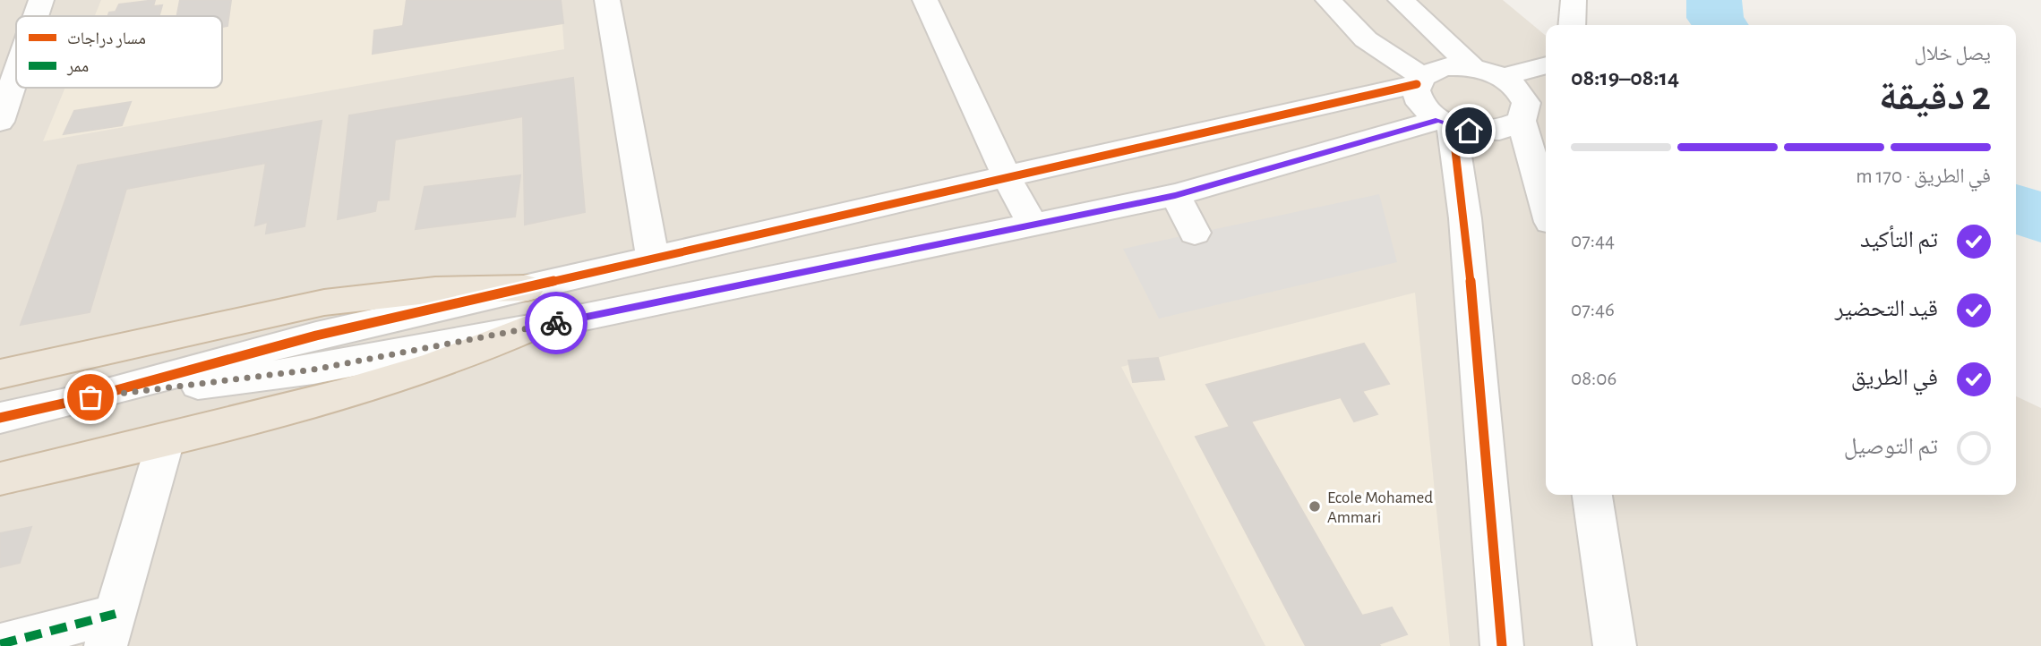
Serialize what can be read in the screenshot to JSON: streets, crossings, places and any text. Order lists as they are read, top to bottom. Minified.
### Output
{"places":["Ecole Mohamed Ammari"],"legend":["مسار دراجات","ممر"],"page":{"heading":["2 دقيقة","يصل خلال","08:14–08:19"],"bar":"في الطريق · 170 m","list":[["تم التأكيد","07:44"],["قيد التحضير","07:46"],["في الطريق","08:06"],"تم التوصيل"]}}
